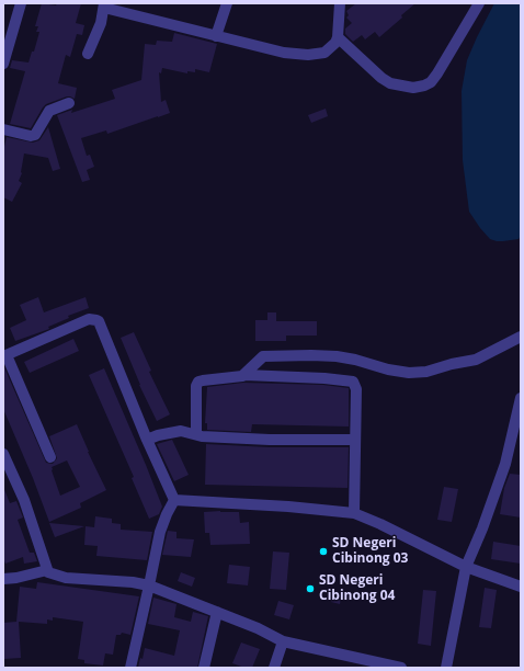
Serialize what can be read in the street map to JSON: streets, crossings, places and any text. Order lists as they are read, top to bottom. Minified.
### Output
{"places":["SD Negeri Cibinong 03","SD Negeri Cibinong 04"]}
